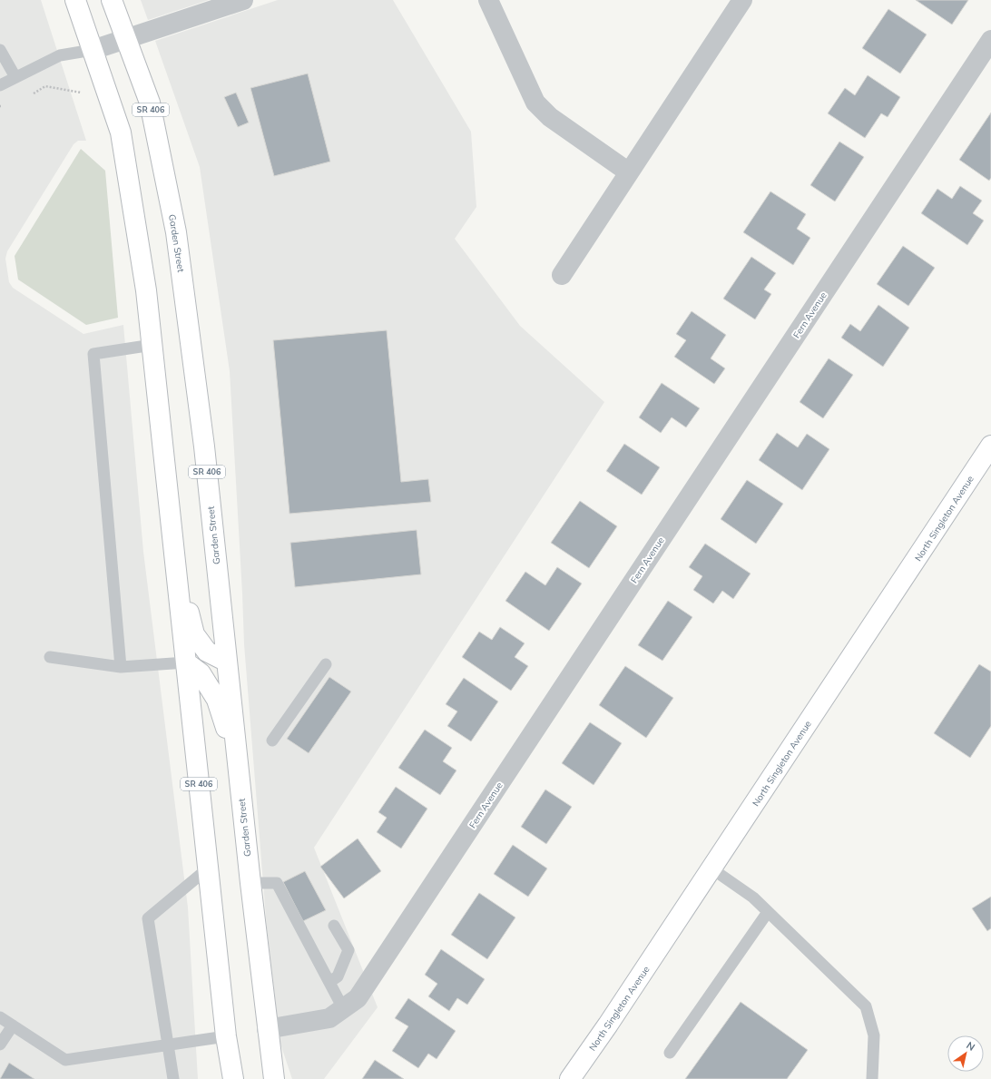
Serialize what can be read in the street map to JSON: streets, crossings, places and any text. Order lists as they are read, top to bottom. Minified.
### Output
{"streets":{"main road":["SR 406","Garden Street","North Singleton Avenue"],"street":["Fern Avenue"]},"crossings":[["Garden Street","Fern Avenue"]],"north":"top right"}
